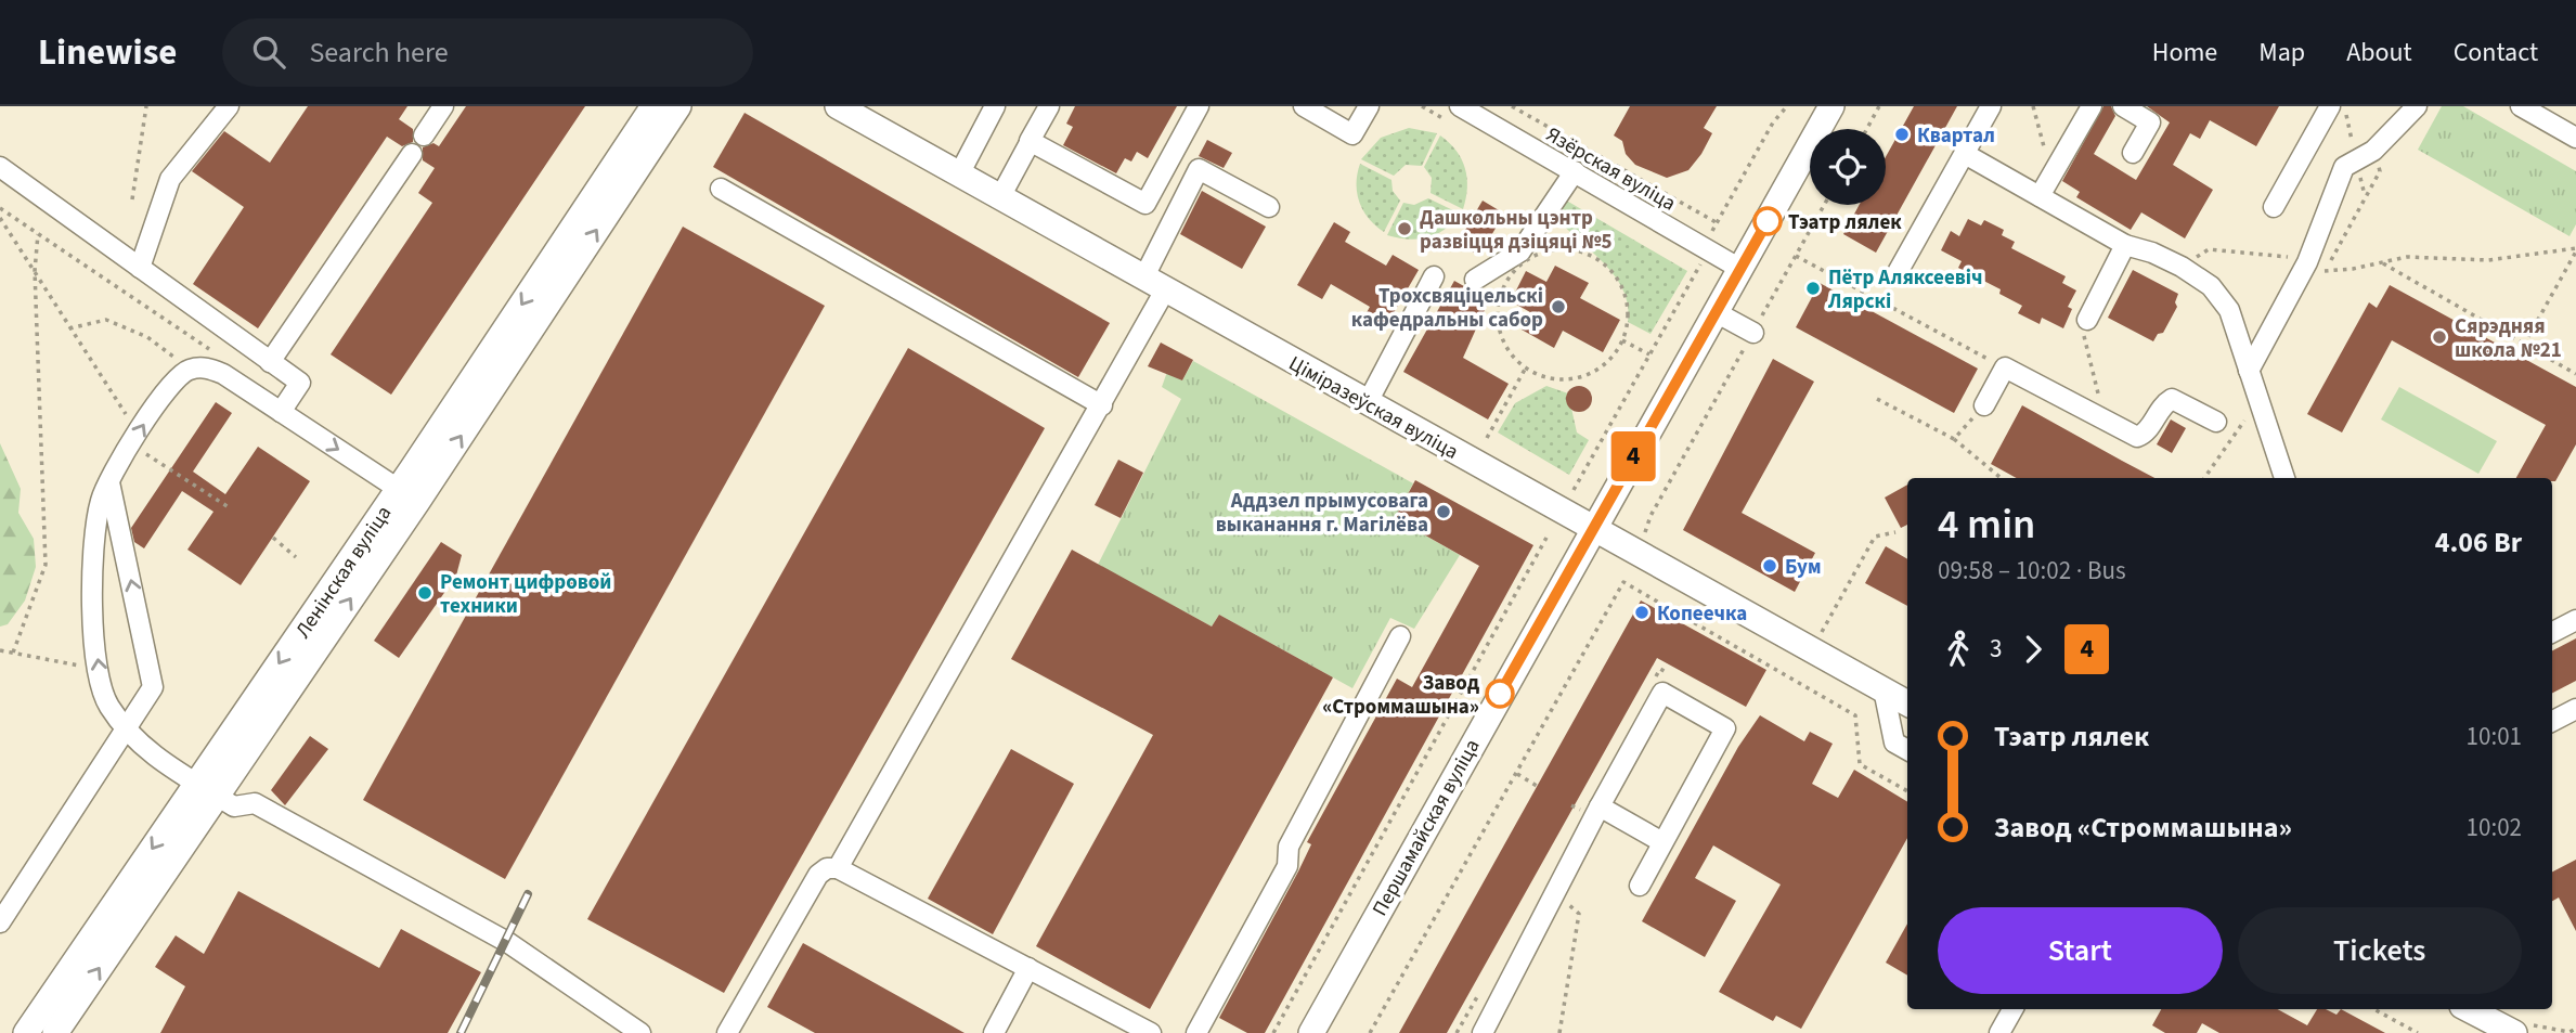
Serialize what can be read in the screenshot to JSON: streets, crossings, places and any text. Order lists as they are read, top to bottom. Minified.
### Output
{"streets":{"main road":["Ціміразеўская вуліца","Ленінская вуліца","Першамайская вуліца"],"street":["Язёрская вуліца"]},"crossings":[["Язёрская вуліца","Першамайская вуліца"],["Ціміразеўская вуліца","Першамайская вуліца"]],"places":["Квартал","Тэатр лялек","Дашкольны цэнтр развіцця дзіцяці №5","Пётр Аляксеевіч Лярскі","Трохсвяціцельскі кафедральны сабор","Сярэдняя школа №21","Аддзел прымусовага выканання г. Магілёва","Бум","Ремонт цифровой техники","Копеечка","Завод «Строммашына»"],"lines":["bus line 4"],"page":{"header":"Linewise","search":"Search here","nav":["Home","Map","About","Contact"],"on_map":"4","heading":["4 min","09:58 – 10:02 · Bus","4.06 Br"],"legs":["3","4"],"list":[{"name":"Тэатр лялек","value":"10:01"},{"name":"Завод «Строммашына»","value":"10:02"}],"buttons":["Start","Tickets"]}}
